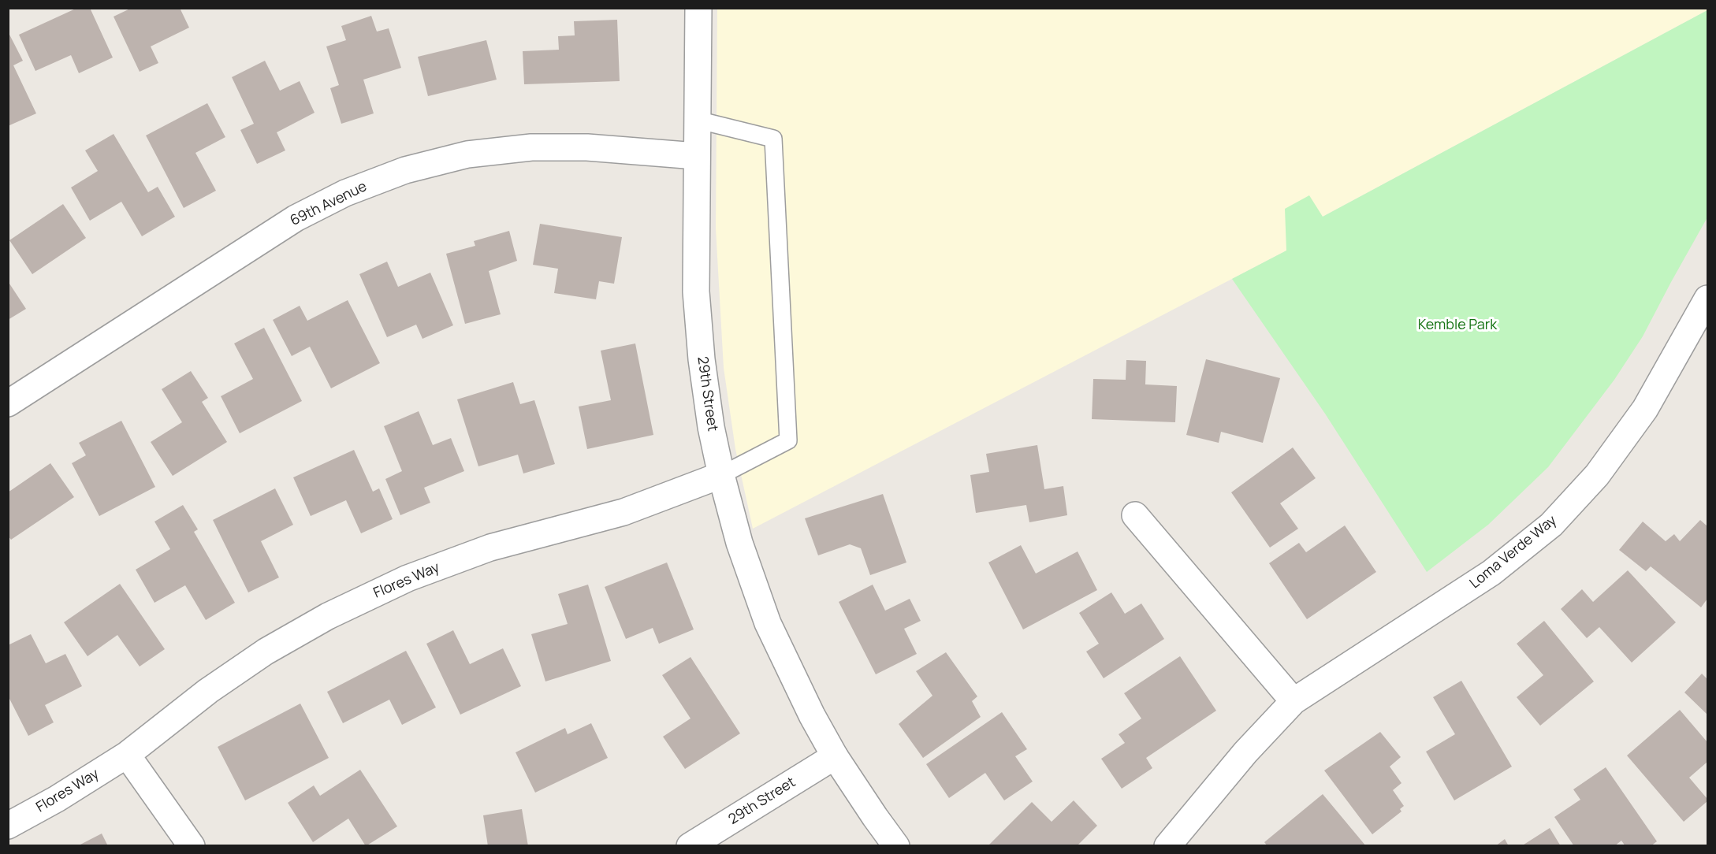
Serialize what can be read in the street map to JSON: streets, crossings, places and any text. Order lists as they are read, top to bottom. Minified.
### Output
{"streets":{"street":["69th Avenue","29th Street","Loma Verde Way","Flores Way"]},"crossings":[["69th Avenue","29th Street"],["29th Street","Flores Way"]],"parks":["Kemble Park"]}
